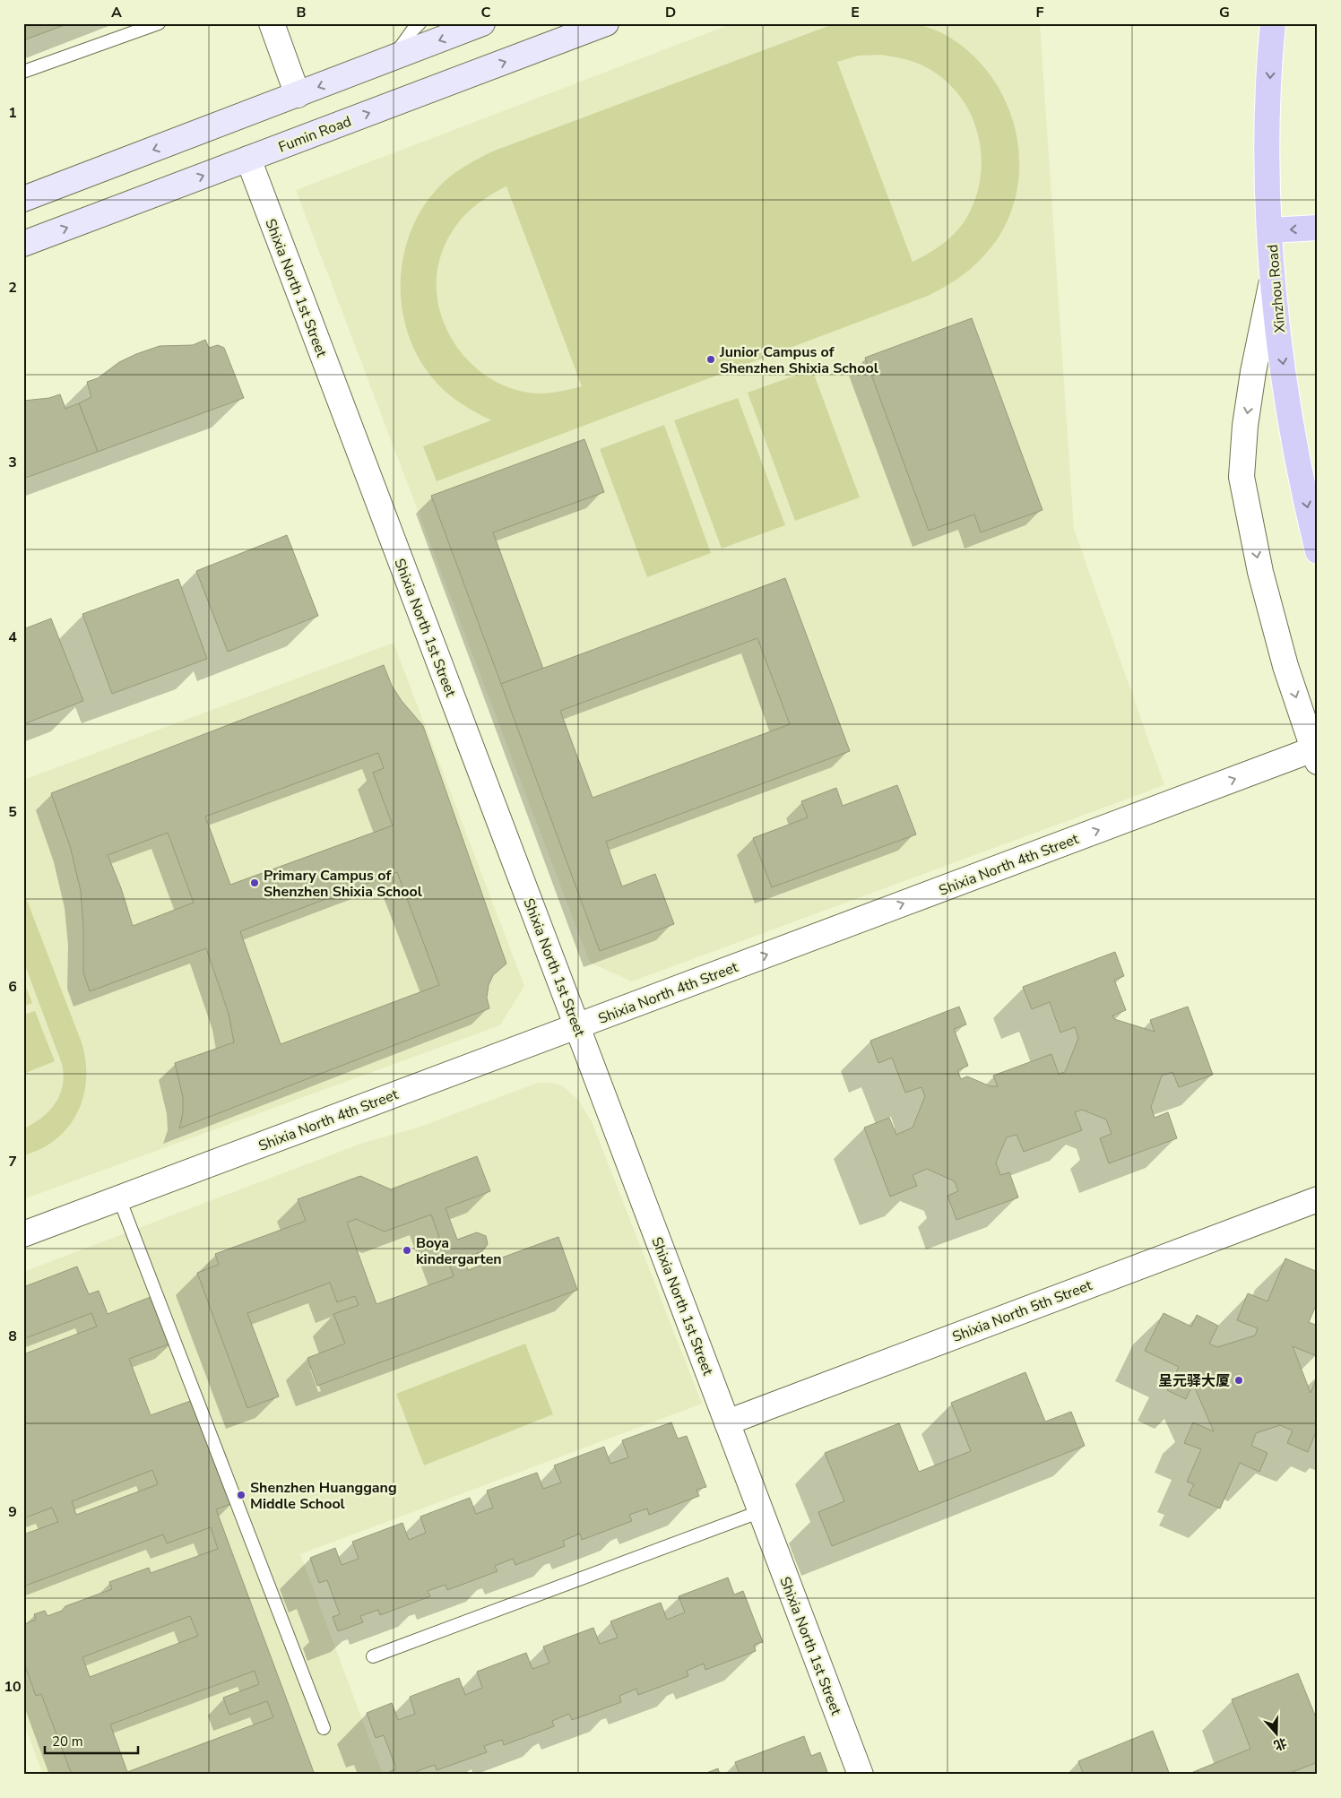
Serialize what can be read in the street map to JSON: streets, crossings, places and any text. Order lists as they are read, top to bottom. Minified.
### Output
{"streets":{"main road":["Fumin Road","Xinzhou Road"],"street":["Shixia North 1st Street","Shixia North 4th Street","Shixia North 5th Street"]},"crossings":[["Fumin Road","Shixia North 1st Street"],["Shixia North 1st Street","Shixia North 4th Street"],["Shixia North 1st Street","Shixia North 5th Street"]],"one_way":["Xinzhou Road","Shixia North 4th Street"],"places":["Junior Campus of Shenzhen Shixia School","Primary Campus of Shenzhen Shixia School","Boya kindergarten","呈元驿大厦","Shenzhen Huanggang Middle School"],"scale_bar":"20 m","north":"bottom","grid":{"columns":["A","B","C","D","E","F","G"],"rows":["1","2","3","4","5","6","7","8","9","10"]}}
